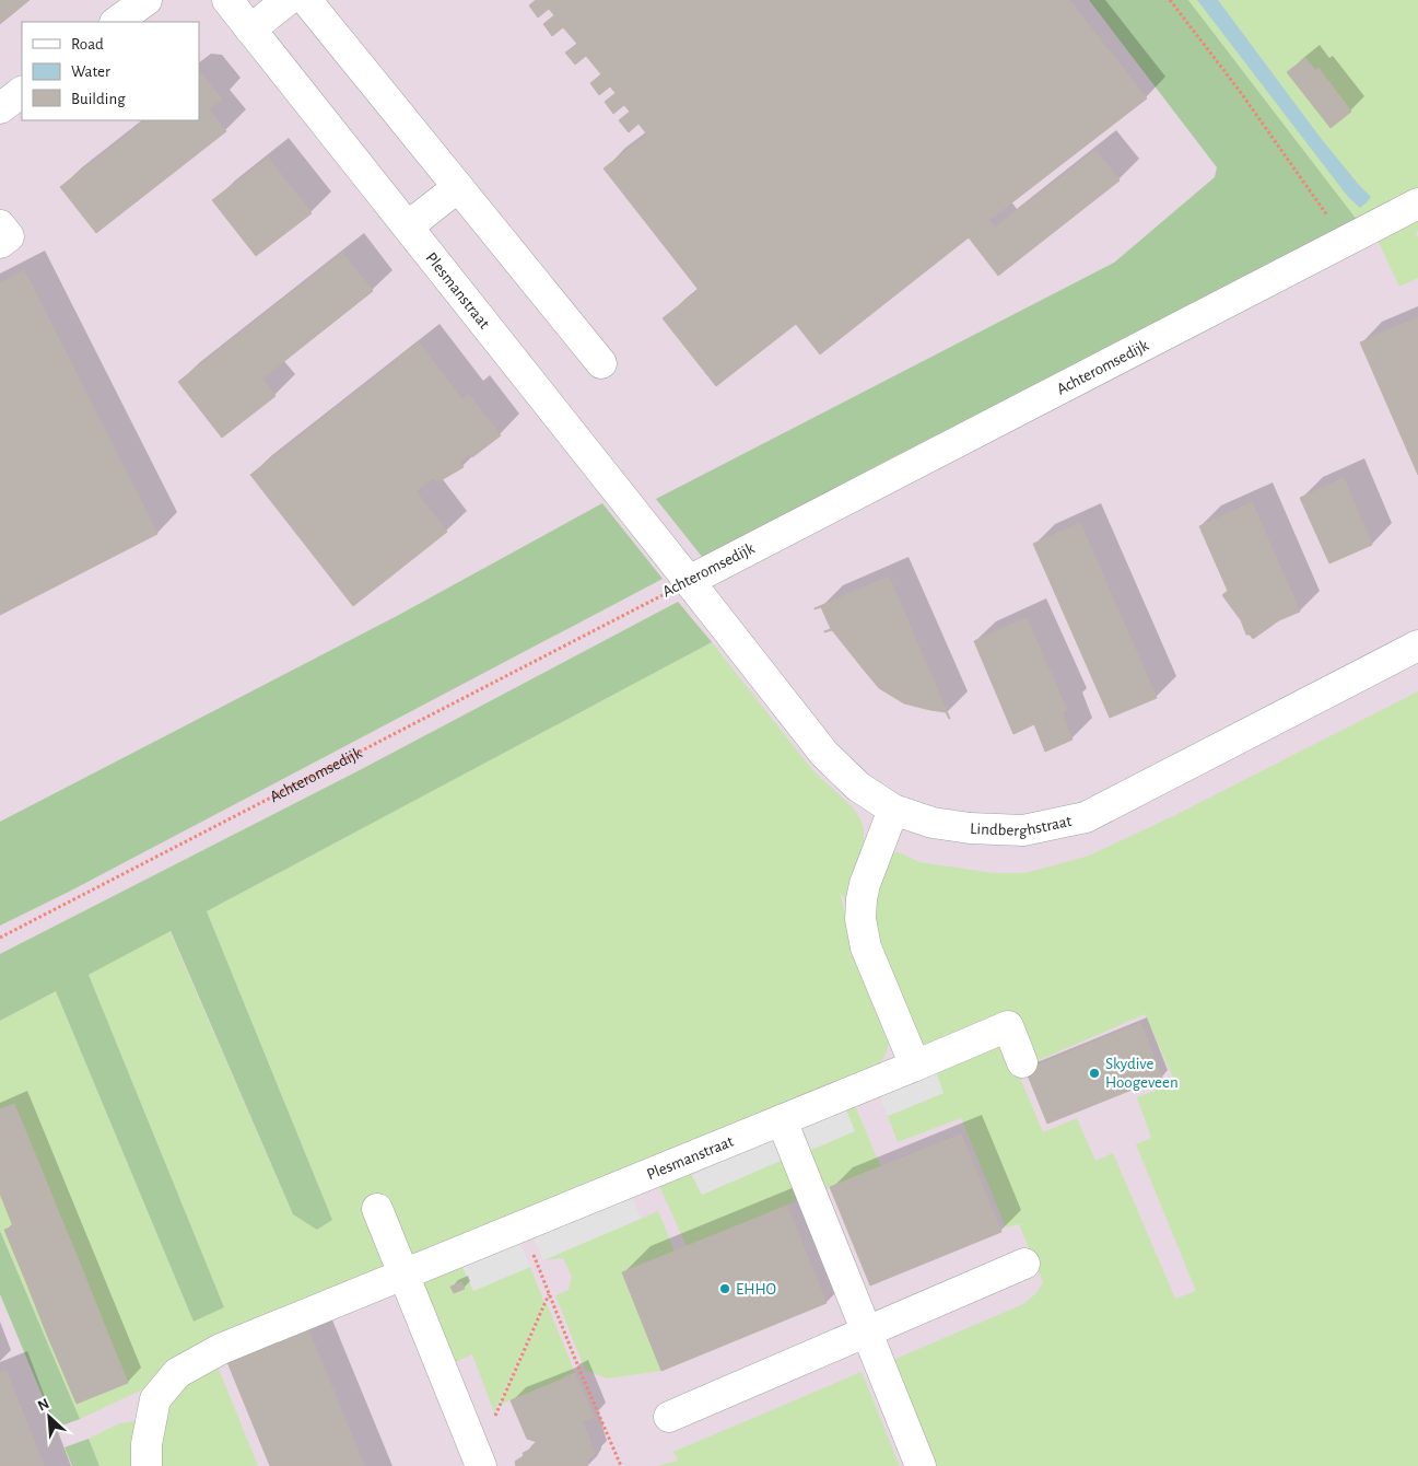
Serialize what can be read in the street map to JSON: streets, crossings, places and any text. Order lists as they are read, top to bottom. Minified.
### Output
{"streets":{"street":["Plesmanstraat","Achteromsedijk","Lindberghstraat"]},"crossings":[["Plesmanstraat","Achteromsedijk"],["Plesmanstraat","Lindberghstraat"],["Achteromsedijk","Lindberghstraat"]],"places":["Skydive Hoogeveen","EHHO"],"legend":["Road","Water","Building"],"north":"top left"}
